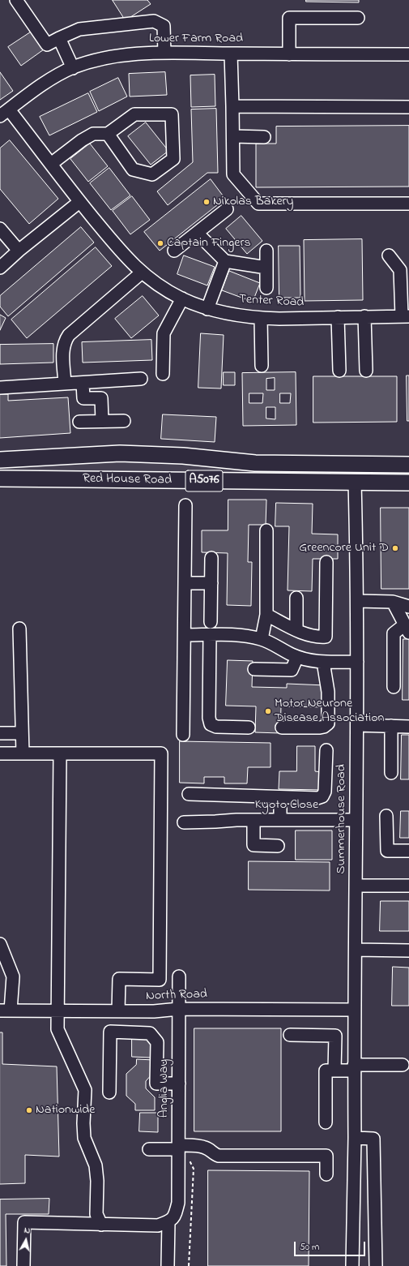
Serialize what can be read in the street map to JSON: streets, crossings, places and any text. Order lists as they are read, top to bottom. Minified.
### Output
{"streets":{"main road":["Red House Road","A5076"],"street":["Lower Farm Road","Tenter Road","Kyoto Close","Summerhouse Road","North Road","Anglia Way"]},"crossings":[["Lower Farm Road","Tenter Road"],["Red House Road","Summerhouse Road"],["Kyoto Close","Summerhouse Road"],["Summerhouse Road","North Road"],["North Road","Anglia Way"]],"places":["Nikolas Bakery","Captain Fingers","Greencore Unit D","Motor Neurone Disease Association","Nationwide"],"scale_bar":"50 m","north":"top"}
